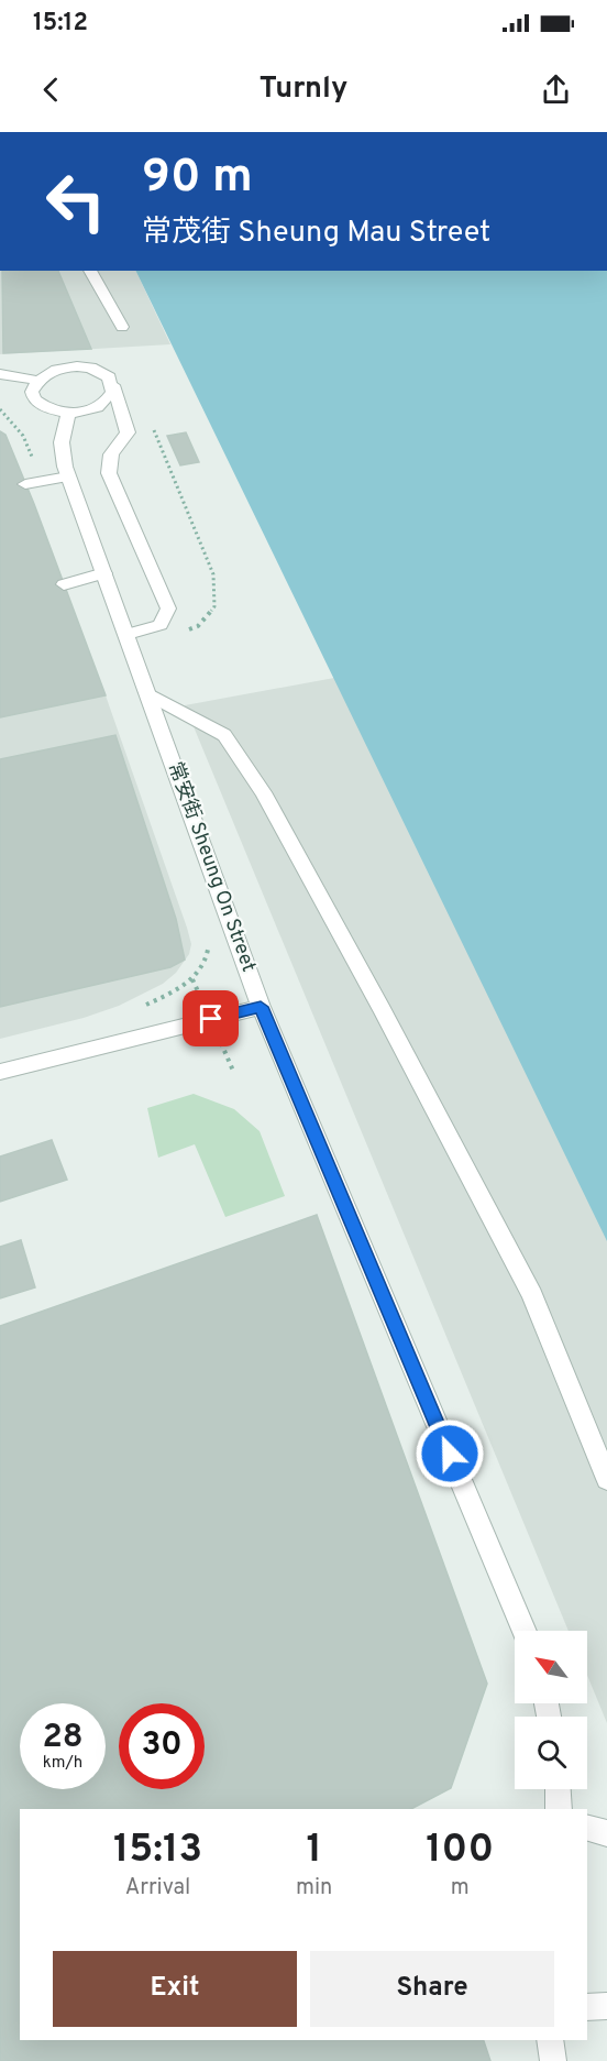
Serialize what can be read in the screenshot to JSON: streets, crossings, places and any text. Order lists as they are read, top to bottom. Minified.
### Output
{"streets":{"street":["常安街 Sheung On Street"]},"north":"top left","page":{"status":"15:12","header":"Turnly","turn":["90 m","常茂街 Sheung Mau Street"],"speed":"28 km/h","limit":"30","eta":["15:13","Arrival","1","min","100","m"],"buttons":["Exit","Share"]}}
